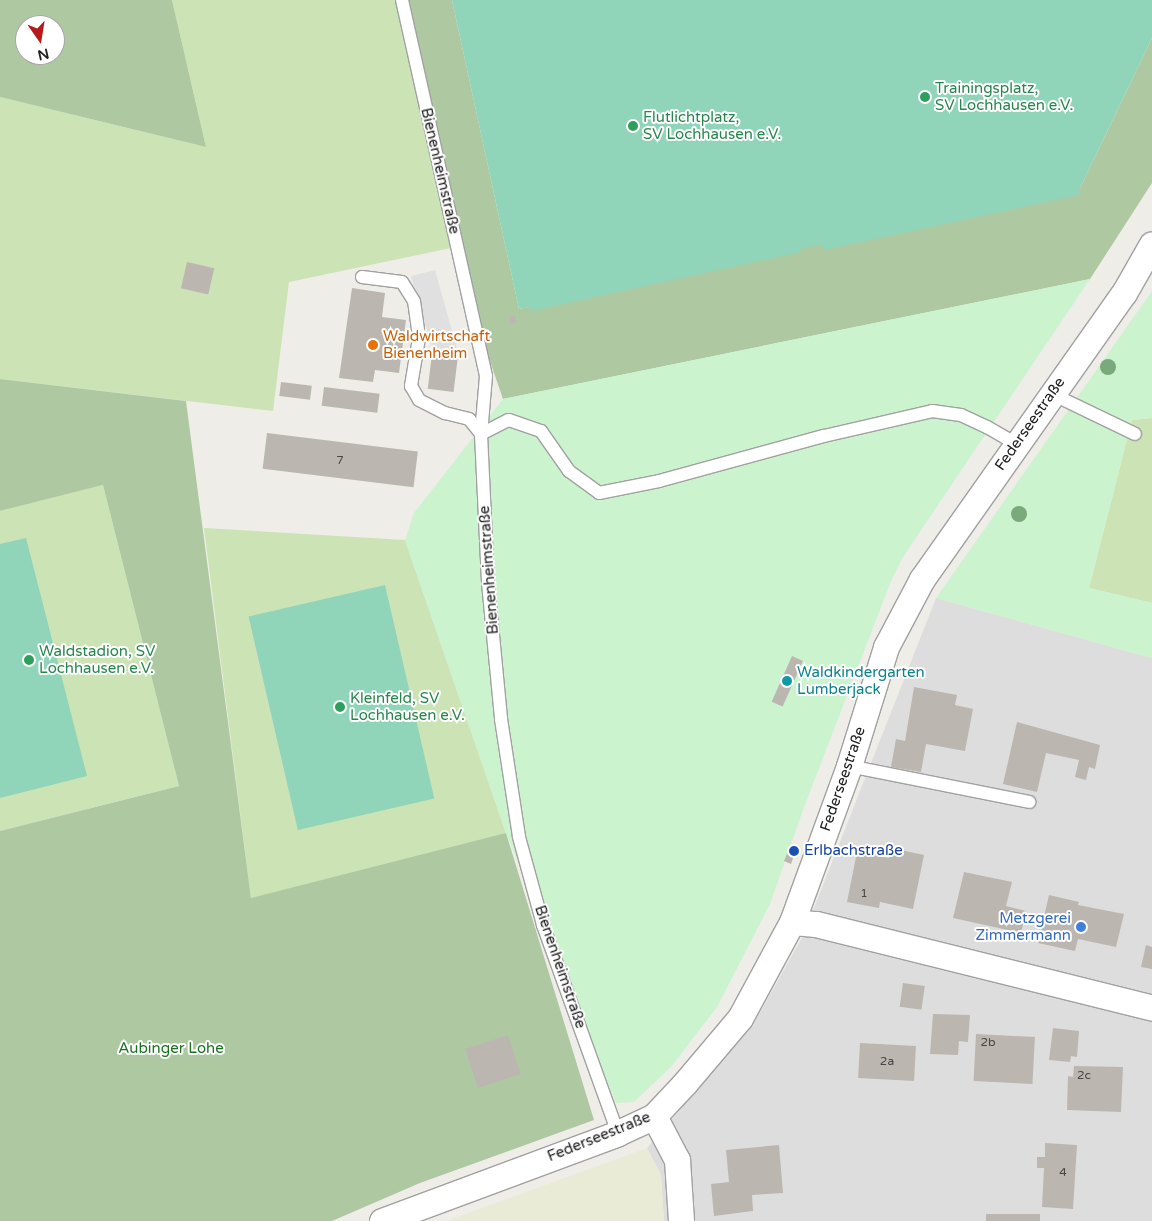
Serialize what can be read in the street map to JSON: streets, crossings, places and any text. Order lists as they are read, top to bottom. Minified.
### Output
{"streets":{"street":["Federseestraße"],"lane":["Bienenheimstraße"]},"crossings":[["Bienenheimstraße","Federseestraße"]],"parks":["Aubinger Lohe"],"places":["Trainingsplatz, SV Lochhausen e.V.","Flutlichtplatz, SV Lochhausen e.V.","Waldwirtschaft Bienenheim","Waldstadion, SV Lochhausen e.V.","Waldkindergarten Lumberjack","Kleinfeld, SV Lochhausen e.V.","Erlbachstraße","Metzgerei Zimmermann"],"house_numbers":["7","1","2b","2a","2c","4"],"north":"bottom"}
